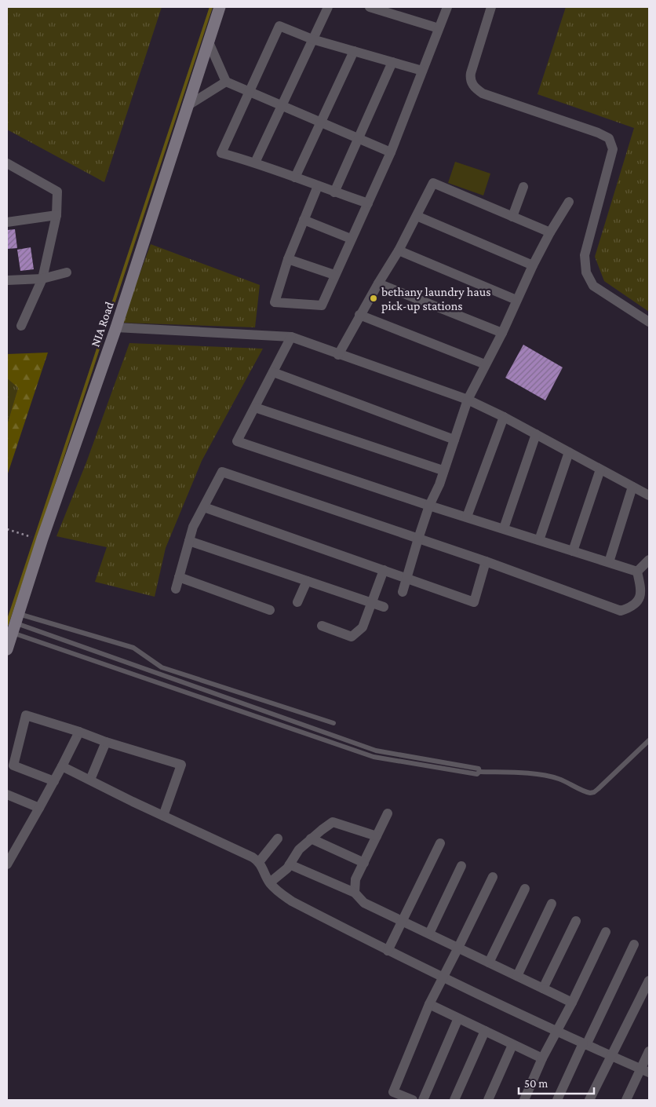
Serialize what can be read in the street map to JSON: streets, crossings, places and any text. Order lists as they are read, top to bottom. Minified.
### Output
{"streets":{"street":["NIA Road"]},"places":["bethany laundry haus pick-up stations"],"scale_bar":"50 m"}
